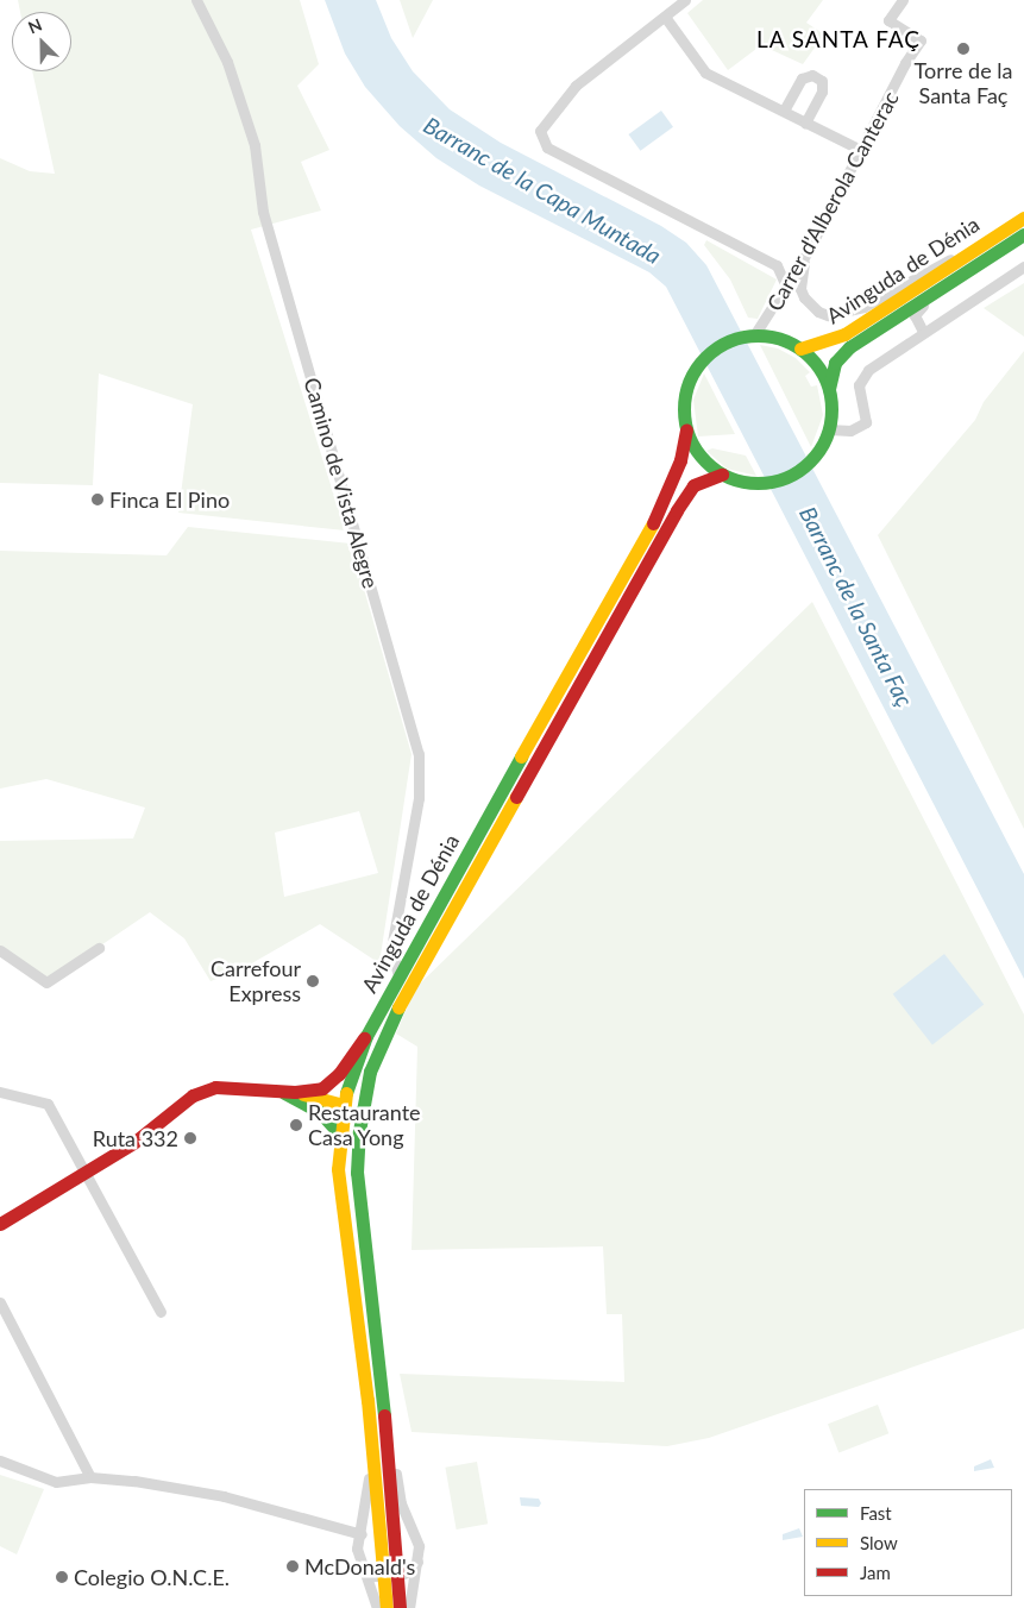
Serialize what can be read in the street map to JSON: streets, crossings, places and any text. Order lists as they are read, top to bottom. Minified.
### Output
{"streets":{"main road":["Avinguda de Dénia"],"street":["Carrer d'Alberola Canterac","Camino de Vista Alegre"]},"crossings":[["Carrer d'Alberola Canterac","Avinguda de Dénia"],["Avinguda de Dénia","Camino de Vista Alegre"]],"districts":["LA SANTA FAÇ"],"water":["Barranc de la Capa Muntada","Barranc de la Santa Faç"],"places":["Torre de la Santa Faç","Finca El Pino","Carrefour Express","Restaurante Casa Yong","Ruta 332","McDonald's","Colegio O.N.C.E."],"legend":["Fast","Slow","Jam"],"north":"top left"}
